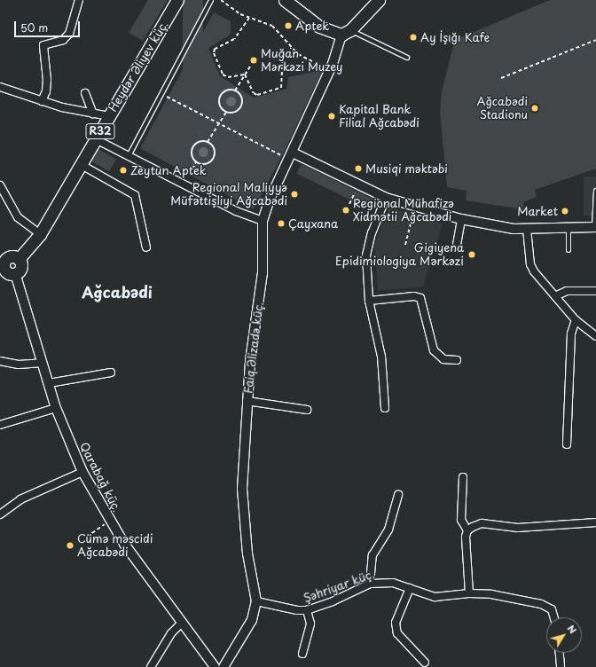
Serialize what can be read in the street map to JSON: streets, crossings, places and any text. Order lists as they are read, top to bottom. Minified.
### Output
{"streets":{"main road":["Heydər Əliyev küç.","R32","Faiq Əlizadə küç."],"street":["Qarabağ küç.","Şəhriyar küç."]},"crossings":[["Heydər Əliyev küç.","Qarabağ küç."],["Faiq Əlizadə küç.","Şəhriyar küç."]],"districts":["Ağcabədi"],"places":["Aptek","Ay İşığı Kafe","Muğan Mərkəzi Muzey","Ağcabədi Stadionu","Kapital Bank Filial Ağcabədi","Musiqi məktəbi","Zeytun Aptek","Regional Maliyyə Müfəttişliyi Ağcabədi","Regional Mühafizə Xidmətii Ağcabədi","Market","Çayxana","Gigiyena Epidimiologiya Mərkəzi","Cümə məscidi Ağcabədi"],"scale_bar":"50 m","north":"top right"}
